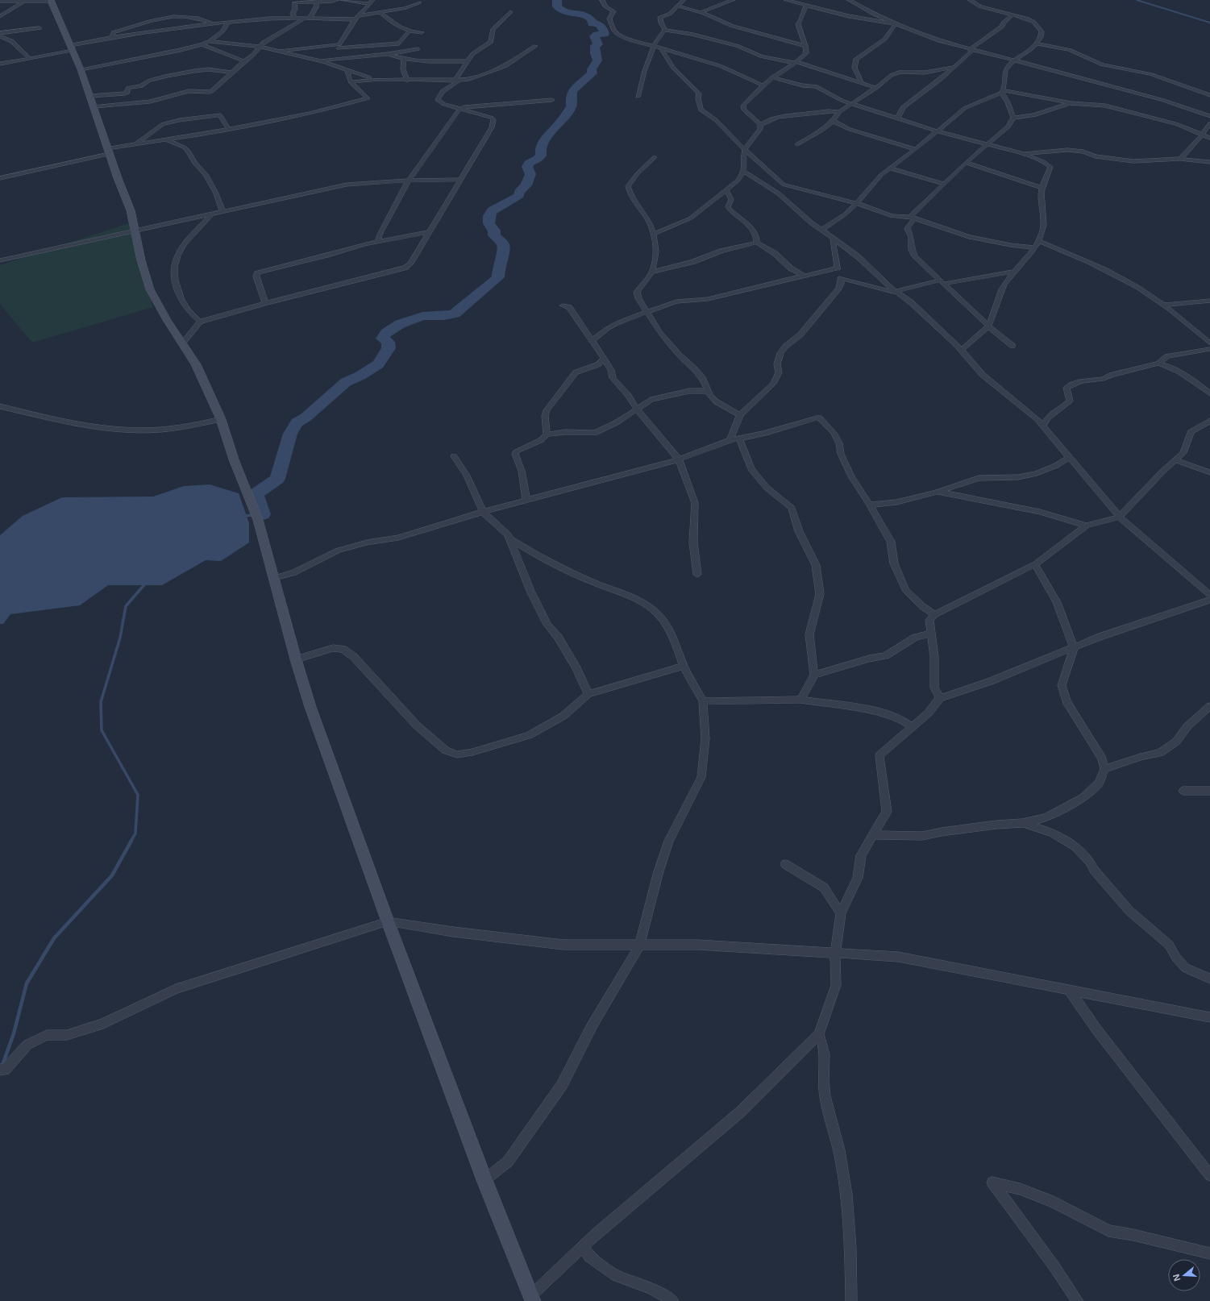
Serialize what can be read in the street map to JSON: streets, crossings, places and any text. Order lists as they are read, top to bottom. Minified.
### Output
{"north":"left"}
